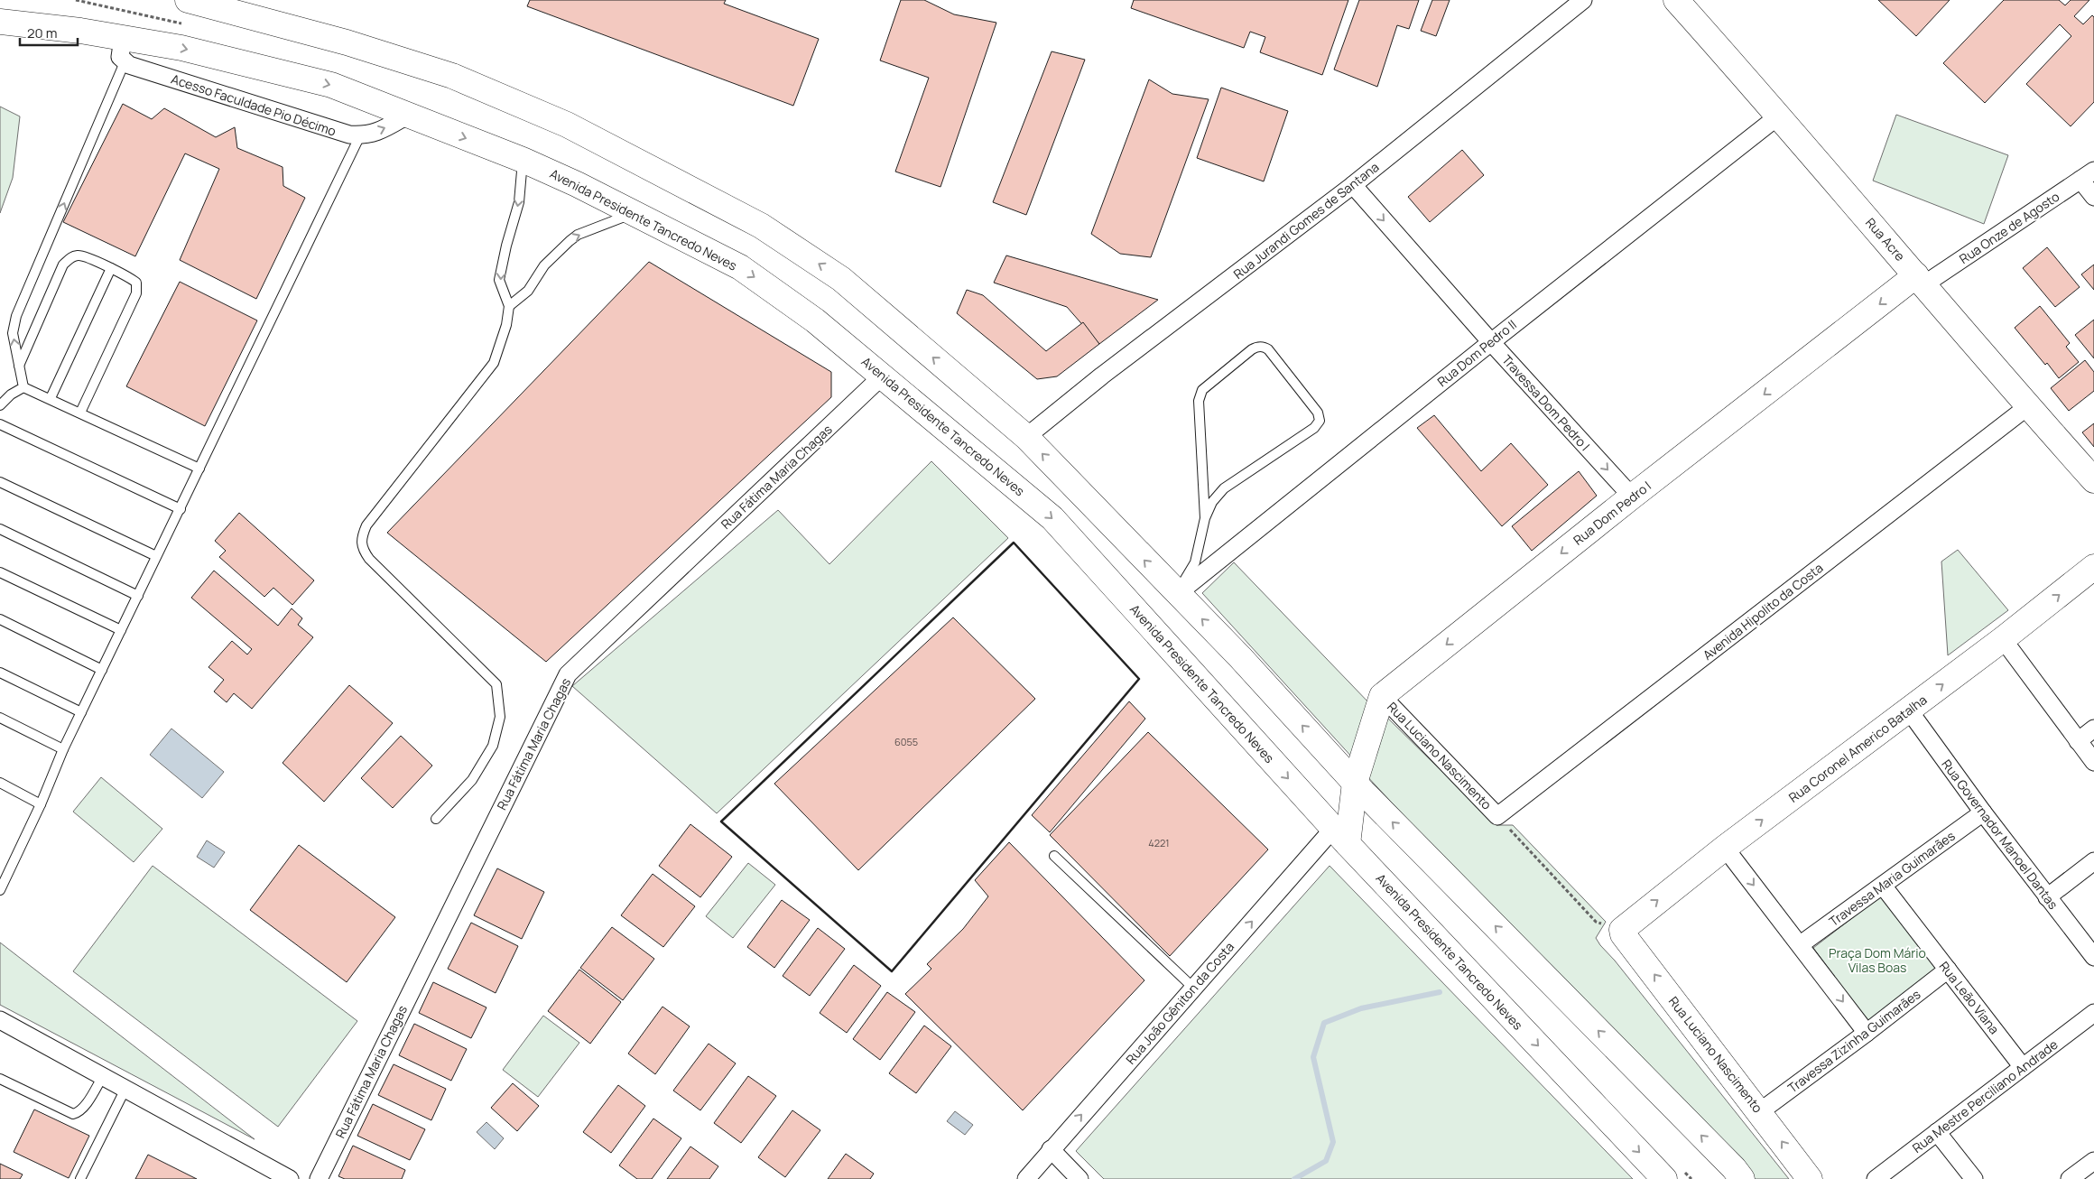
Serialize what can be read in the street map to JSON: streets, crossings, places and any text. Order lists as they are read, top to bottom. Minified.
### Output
{"streets":{"main road":["Avenida Presidente Tancredo Neves","Rua Acre","Rua Dom Pedro I","Rua Coronel Americo Batalha","Rua Luciano Nascimento"],"street":["Acesso Faculdade Pio Décimo","Rua Jurandi Gomes de Santana","Rua Onze de Agosto","Rua Dom Pedro II","Travessa Dom Pedro I","Rua Fátima Maria Chagas","Avenida Hipolito da Costa","Rua Governador Manoel Dantas","Travessa Maria Guimarães","Rua Leão Viana","Rua João Gêniton da Costa","Travessa Zizinha Guimarães","Rua Mestre Perciliano Andrade"]},"crossings":[["Acesso Faculdade Pio Décimo","Avenida Presidente Tancredo Neves"],["Avenida Presidente Tancredo Neves","Rua Fátima Maria Chagas"],["Avenida Presidente Tancredo Neves","Rua João Gêniton da Costa"],["Rua Jurandi Gomes de Santana","Travessa Dom Pedro I"],["Rua Onze de Agosto","Rua Acre"],["Rua Onze de Agosto","Rua Dom Pedro I"],["Rua Acre","Rua Dom Pedro II"],["Rua Acre","Rua Dom Pedro I"],["Rua Acre","Avenida Hipolito da Costa"],["Rua Dom Pedro II","Travessa Dom Pedro I"],["Travessa Dom Pedro I","Rua Dom Pedro I"],["Rua Dom Pedro I","Rua Luciano Nascimento"],["Avenida Hipolito da Costa","Rua Luciano Nascimento"],["Rua Coronel Americo Batalha","Rua Luciano Nascimento"],["Rua Coronel Americo Batalha","Rua Governador Manoel Dantas"],["Rua Luciano Nascimento","Travessa Zizinha Guimarães"],["Rua Governador Manoel Dantas","Travessa Maria Guimarães"],["Travessa Maria Guimarães","Rua Leão Viana"],["Rua Leão Viana","Travessa Zizinha Guimarães"],["Rua Leão Viana","Rua Mestre Perciliano Andrade"]],"one_way":["Travessa Dom Pedro I","Rua Dom Pedro I","Rua Coronel Americo Batalha","Rua João Gêniton da Costa"],"parks":["Praça Dom Mário Vilas Boas"],"house_numbers":["6055","4221"],"scale_bar":"20 m"}
